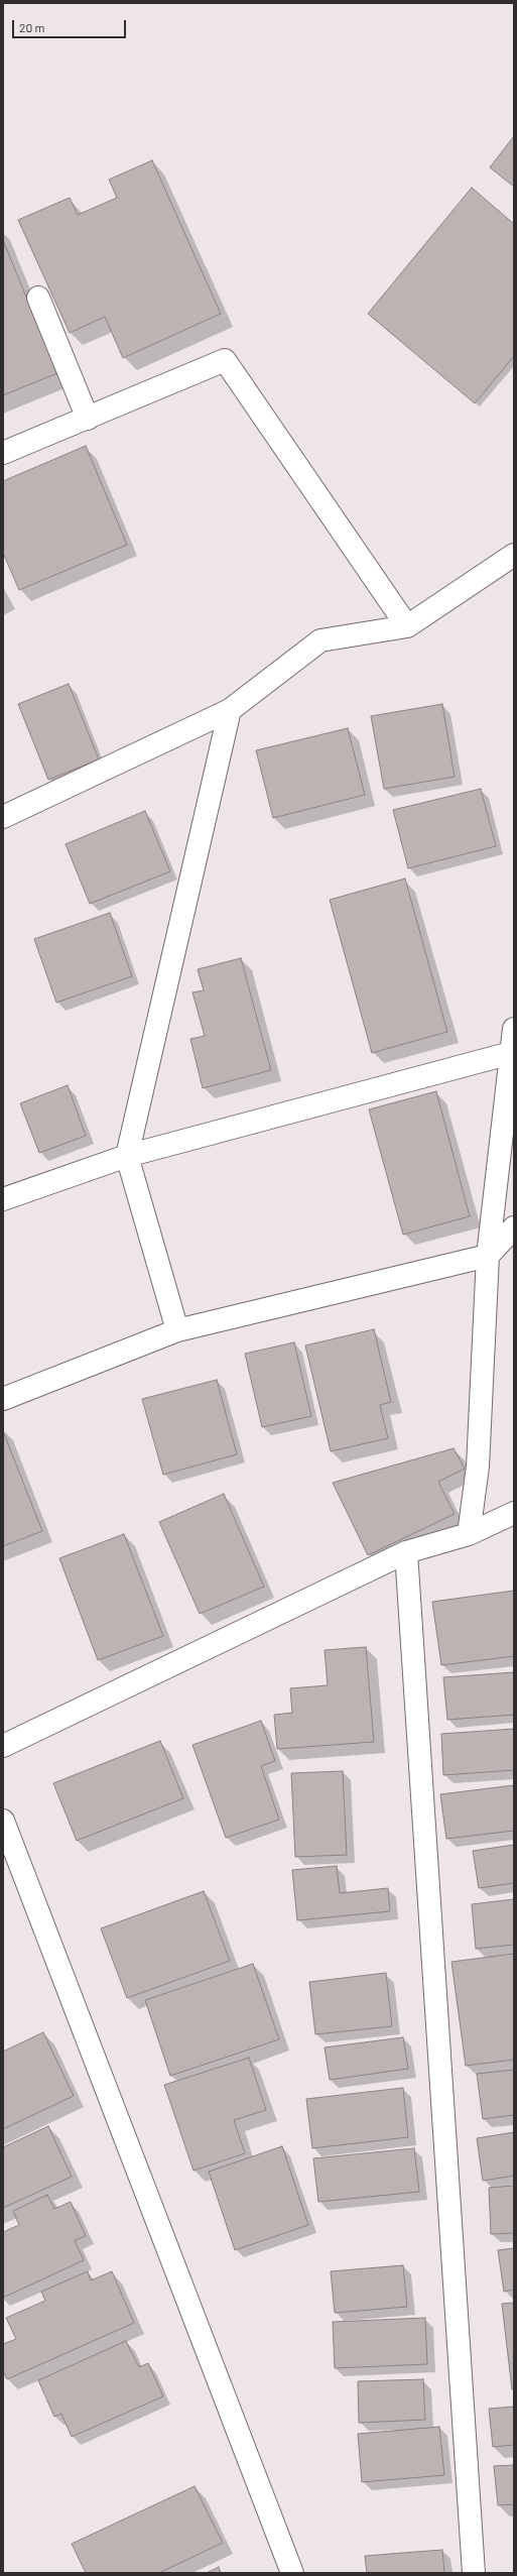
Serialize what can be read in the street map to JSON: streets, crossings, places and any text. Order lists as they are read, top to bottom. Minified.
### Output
{"scale_bar":"20 m"}
